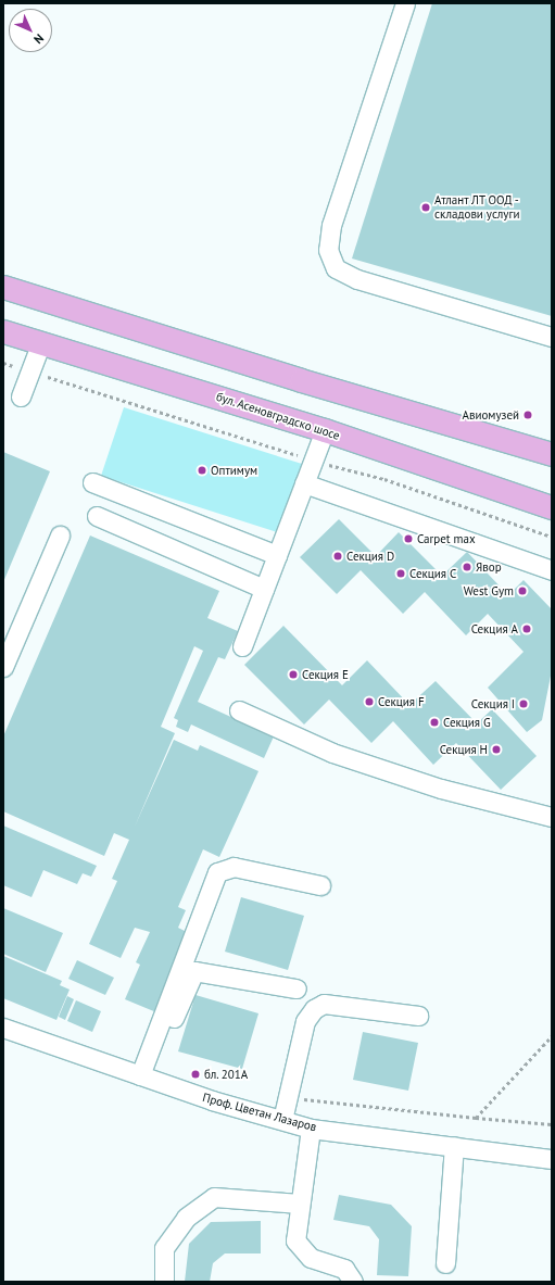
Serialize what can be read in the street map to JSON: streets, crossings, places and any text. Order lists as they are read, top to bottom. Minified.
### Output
{"streets":{"main road":["бул. Асеновградско шосе"],"street":["Проф. Цветан Лазаров"]},"places":["Атлант ЛТ ООД - складови услуги","Авиомузей","Оптимум","Carpet max","Секция D","Явор","Секция C","West Gym","Секция A","Секция E","Секция F","Секция I","Секция G","Секция H","бл. 201А"],"north":"bottom right"}
